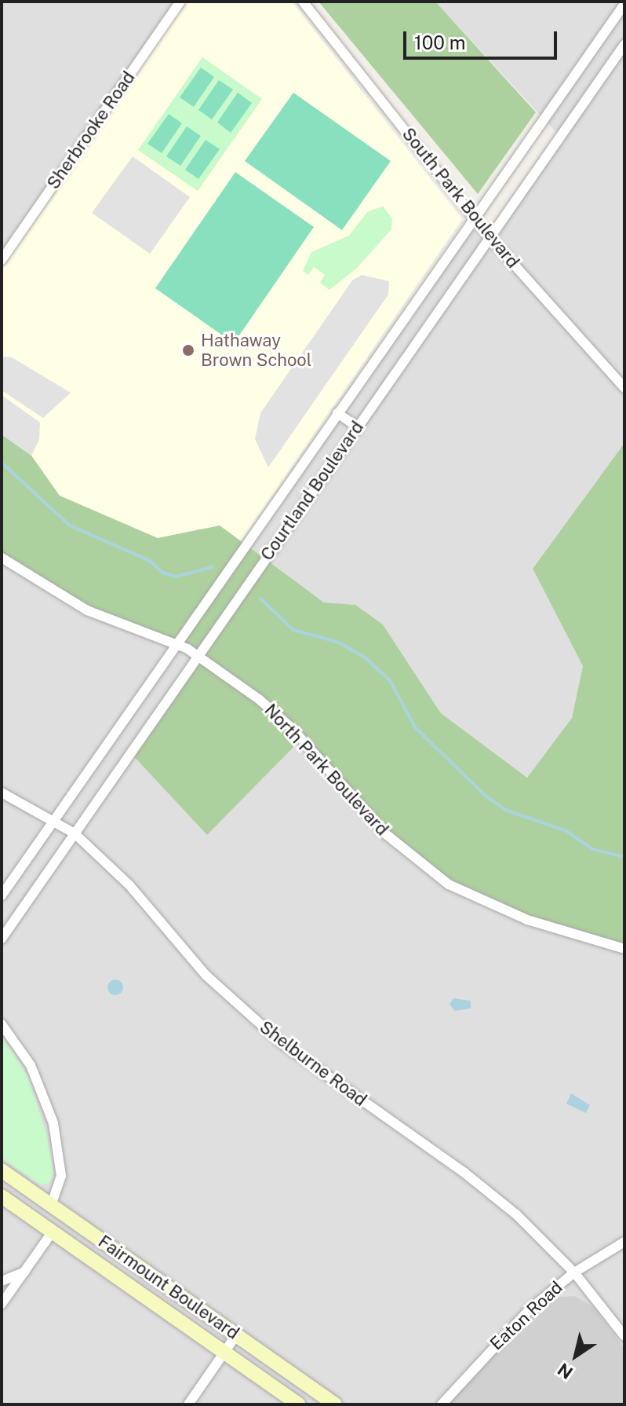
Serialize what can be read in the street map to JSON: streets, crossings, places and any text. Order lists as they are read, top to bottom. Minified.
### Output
{"streets":{"main road":["Fairmount Boulevard"],"street":["Sherbrooke Road","South Park Boulevard","Courtland Boulevard","North Park Boulevard","Shelburne Road","Eaton Road"]},"crossings":[["South Park Boulevard","Courtland Boulevard"],["Courtland Boulevard","North Park Boulevard"],["Courtland Boulevard","Shelburne Road"],["Shelburne Road","Eaton Road"]],"places":["Hathaway Brown School"],"scale_bar":"100 m","north":"bottom left"}
